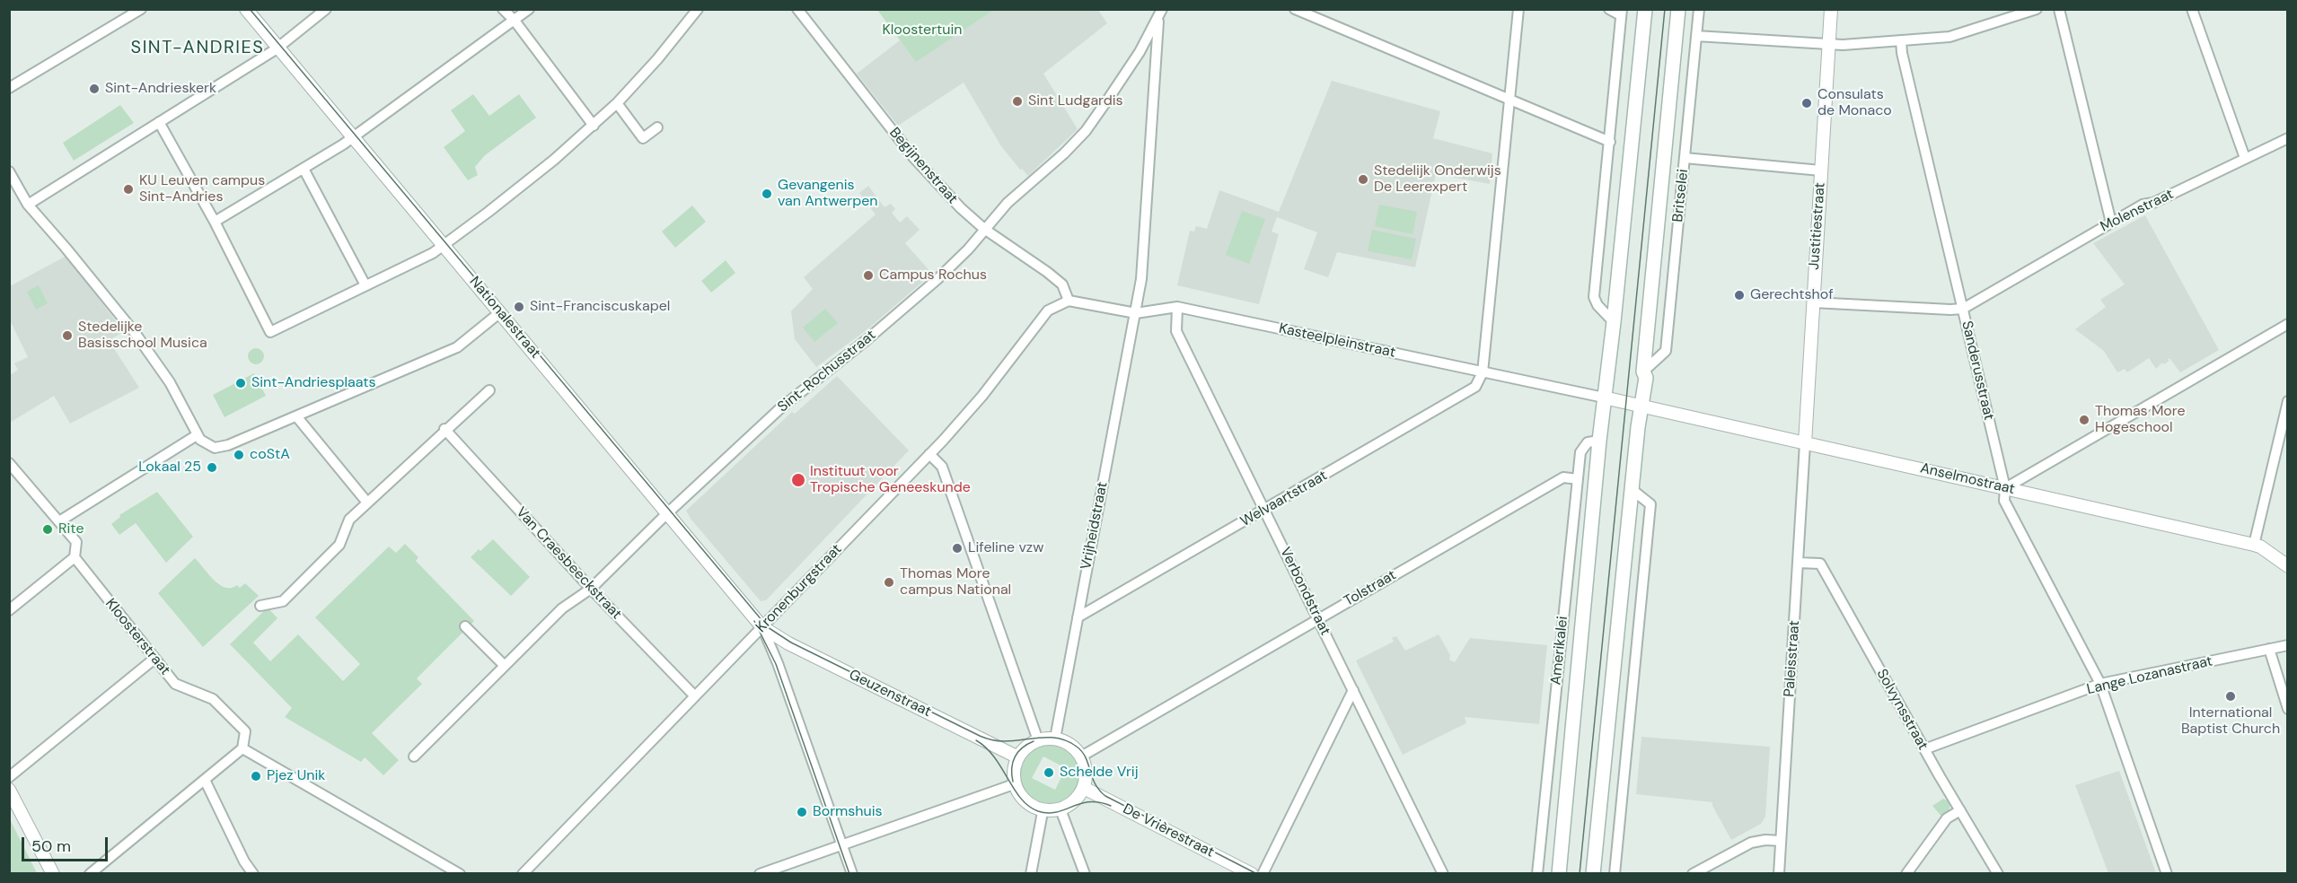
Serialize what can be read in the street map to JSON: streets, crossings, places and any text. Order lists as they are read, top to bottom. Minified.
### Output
{"streets":{"main road":["Britselei","Amerikalei"],"street":["Begijnenstraat","Molenstraat","Justitiestraat","Nationalestraat","Kasteelpleinstraat","Sanderusstraat","Sint-Rochusstraat","Anselmostraat","Welvaartstraat","Vrijheidstraat","Van Craesbeeckstraat","Kronenburgstraat","Tolstraat","Verbondstraat","Kloosterstraat","Paleisstraat","Lange Lozanastraat","Geuzenstraat","Solvynsstraat","De Vrièrestraat"]},"crossings":[["Begijnenstraat","Kasteelpleinstraat"],["Begijnenstraat","Sint-Rochusstraat"],["Begijnenstraat","Kronenburgstraat"],["Britselei","Anselmostraat"],["Molenstraat","Sanderusstraat"],["Justitiestraat","Anselmostraat"],["Justitiestraat","Paleisstraat"],["Nationalestraat","Sint-Rochusstraat"],["Nationalestraat","Kronenburgstraat"],["Nationalestraat","Geuzenstraat"],["Kasteelpleinstraat","Welvaartstraat"],["Kasteelpleinstraat","Vrijheidstraat"],["Kasteelpleinstraat","Kronenburgstraat"],["Kasteelpleinstraat","Verbondstraat"],["Kasteelpleinstraat","Amerikalei"],["Sanderusstraat","Anselmostraat"],["Sanderusstraat","Lange Lozanastraat"],["Sint-Rochusstraat","Vrijheidstraat"],["Sint-Rochusstraat","Van Craesbeeckstraat"],["Anselmostraat","Paleisstraat"],["Welvaartstraat","Vrijheidstraat"],["Welvaartstraat","Verbondstraat"],["Vrijheidstraat","Tolstraat"],["Vrijheidstraat","Geuzenstraat"],["Vrijheidstraat","De Vrièrestraat"],["Van Craesbeeckstraat","Kronenburgstraat"],["Kronenburgstraat","Geuzenstraat"],["Tolstraat","Verbondstraat"],["Tolstraat","Amerikalei"],["Tolstraat","Geuzenstraat"],["Tolstraat","De Vrièrestraat"],["Paleisstraat","Solvynsstraat"],["Lange Lozanastraat","Solvynsstraat"],["Geuzenstraat","De Vrièrestraat"]],"districts":["SINT-ANDRIES"],"parks":["Kloostertuin"],"places":["Sint-Andrieskerk","Sint Ludgardis","Consulats de Monaco","Stedelijk Onderwijs De Leerexpert","KU Leuven campus Sint-Andries","Gevangenis van Antwerpen","Campus Rochus","Gerechtshof","Sint-Franciscuskapel","Stedelijke Basisschool Musica","Sint-Andriesplaats","Thomas More Hogeschool","coStA","Lokaal 25","Instituut voor Tropische Geneeskunde","Rite","Lifeline vzw","Thomas More campus National","International Baptist Church","Schelde Vrij","Pjez Unik","Bormshuis"],"scale_bar":"50 m"}
